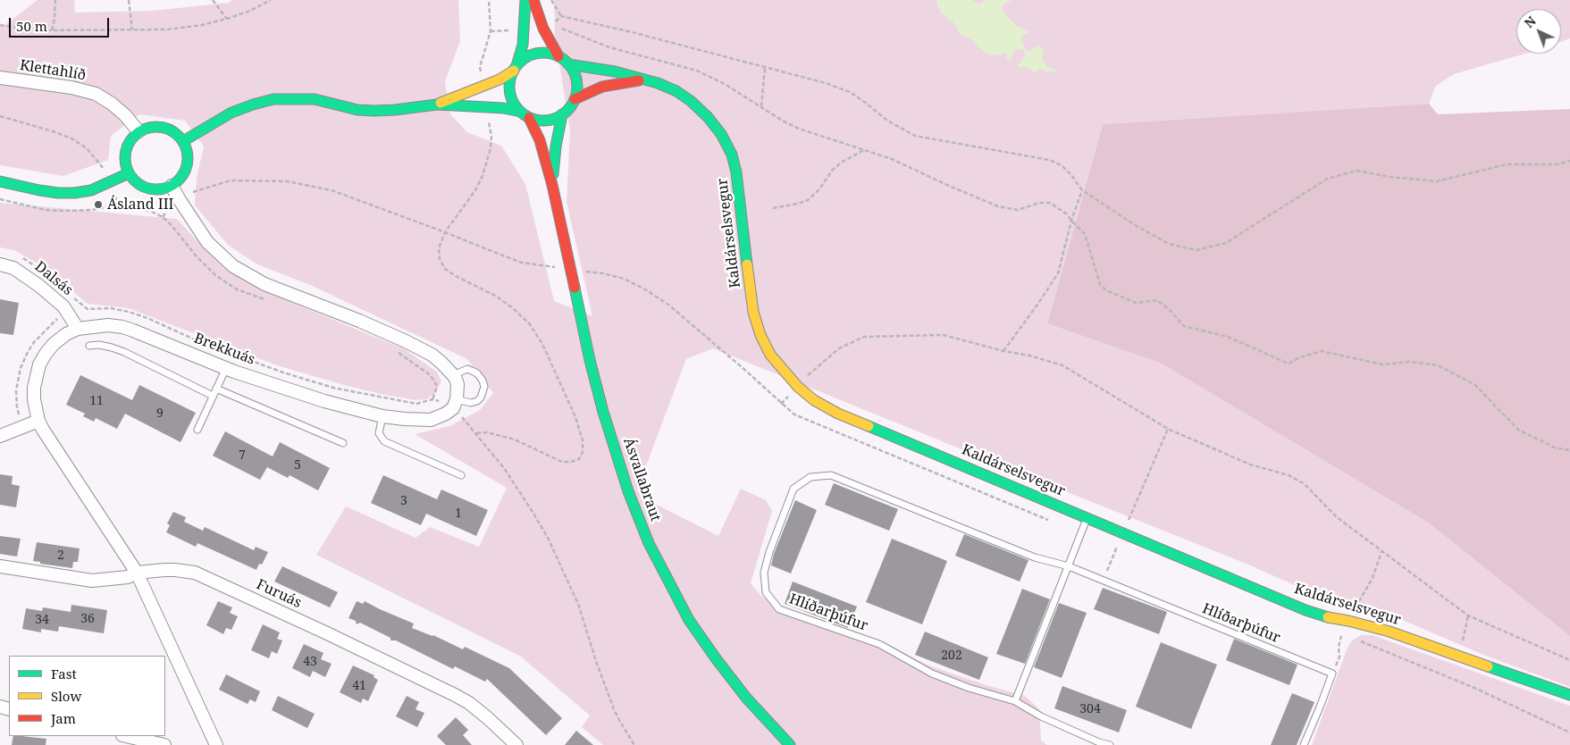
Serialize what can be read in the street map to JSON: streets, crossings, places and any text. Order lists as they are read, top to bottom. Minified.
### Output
{"streets":{"main road":["Kaldárselsvegur","Ásvallabraut"],"street":["Klettahlíð","Dalsás","Brekkuás","Furuás"],"lane":["Hlíðarþúfur"]},"crossings":[["Kaldárselsvegur","Ásvallabraut"],["Dalsás","Brekkuás"],["Brekkuás","Furuás"]],"places":["Ásland III"],"house_numbers":["11","9","7","5","3","1","2","36","34","202","43","41","304"],"legend":["Fast","Slow","Jam"],"scale_bar":"50 m","north":"top left"}
